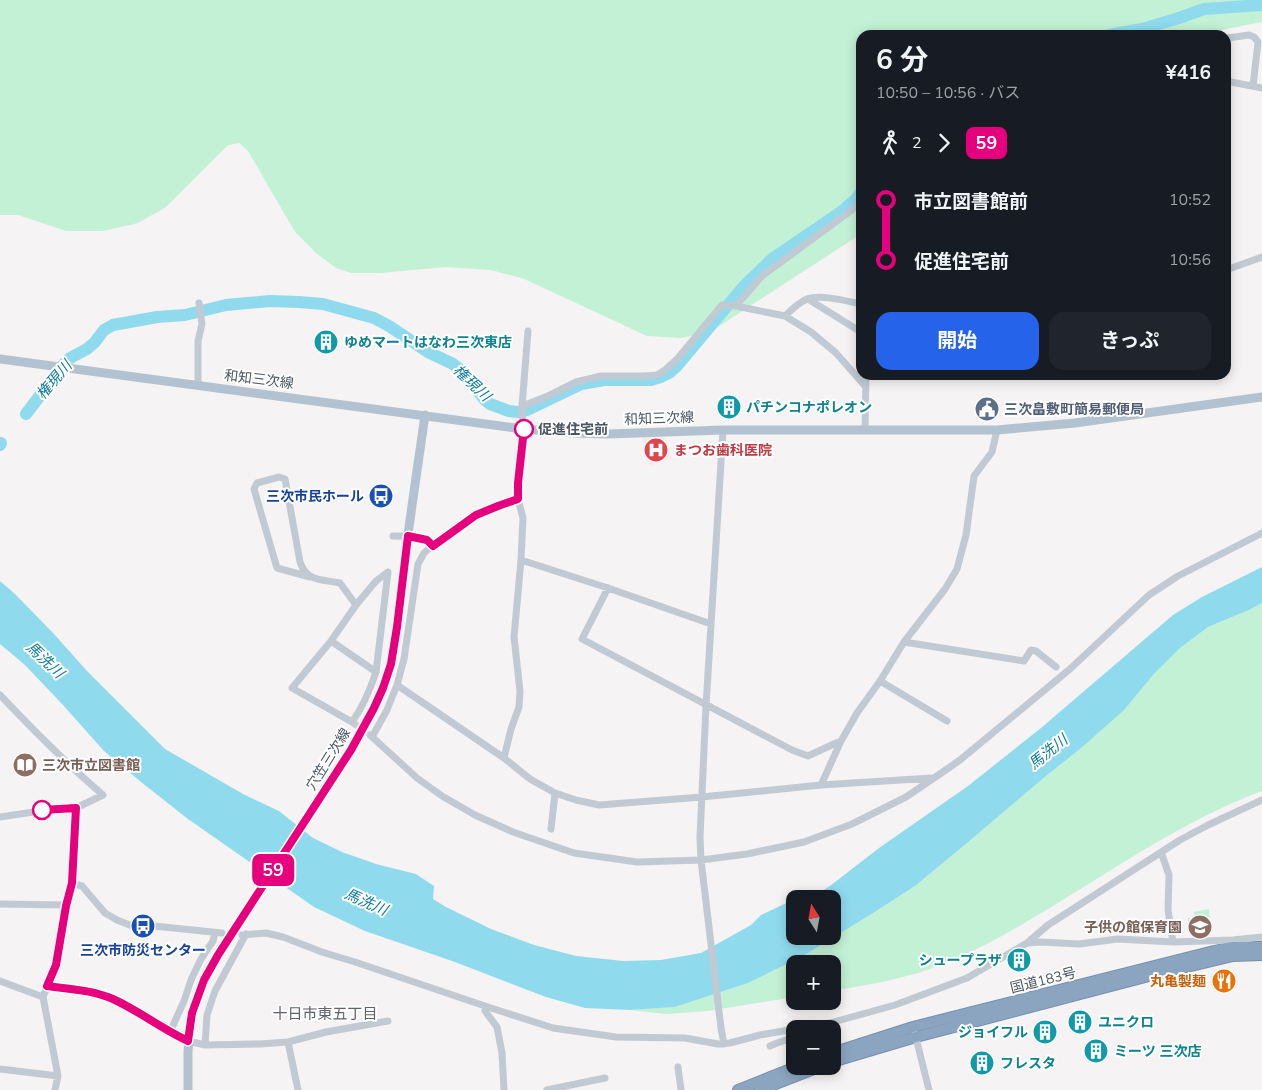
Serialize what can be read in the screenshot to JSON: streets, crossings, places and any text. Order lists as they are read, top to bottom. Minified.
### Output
{"streets":{"highway":["国道183号"],"main road":["和知三次線","穴笠三次線"]},"crossings":[["和知三次線","穴笠三次線"]],"districts":["十日市東五丁目"],"water":["権現川","馬洗川"],"places":{"building":["ゆめマートはなわ三次東店","パチンコナポレオン","シュープラザ","ユニクロ","ジョイフル","ミーツ 三次店","フレスタ"],"public building":["三次畠敷町簡易郵便局"],"other":["促進住宅前"],"hospital":["まつお歯科医院"],"bus stop":["三次市民ホール","三次市防災センター"],"library":["三次市立図書館"],"school or university":["子供の館保育園"],"restaurant":["丸亀製麺"]},"lines":["bus line 59"],"north":"top","page":{"on_map":"59","heading":["6 分","10:50 – 10:56 · バス","¥416"],"legs":["2","59"],"list":[{"name":"市立図書館前","value":"10:52"},{"name":"促進住宅前","value":"10:56"}],"buttons":["開始","きっぷ"],"map_buttons":["+","−"]}}
